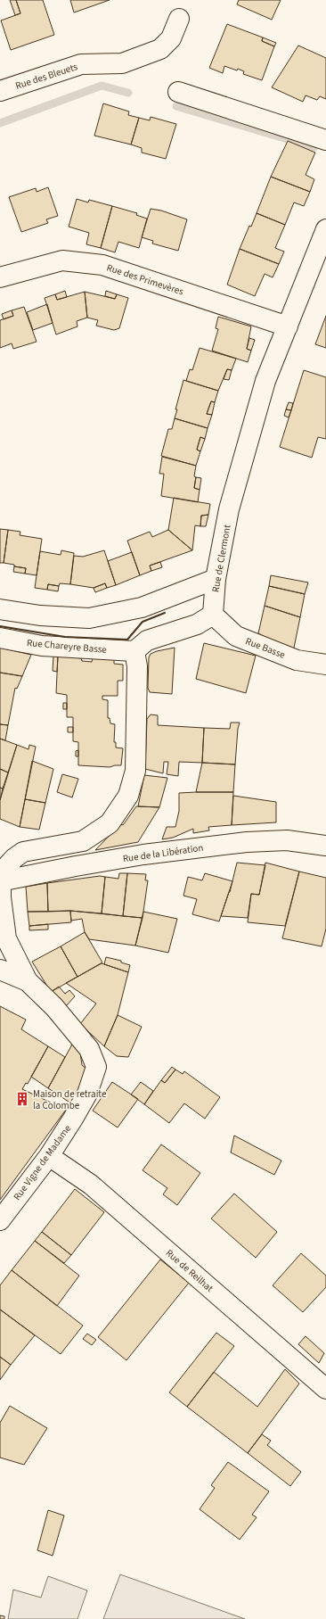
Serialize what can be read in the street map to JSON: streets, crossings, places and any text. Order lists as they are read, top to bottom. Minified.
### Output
{"streets":{"street":["Rue des Bleuets","Rue des Primevères","Rue de Clermont","Rue Chareyre Basse","Rue Basse","Rue de la Libération","Rue Vigne de Madame","Rue de Reilhat"]},"crossings":[["Rue des Primevères","Rue de Clermont"],["Rue de Clermont","Rue Basse"],["Rue Vigne de Madame","Rue de Reilhat"]],"places":{"building":["Maison de retraite la Colombe"]}}
